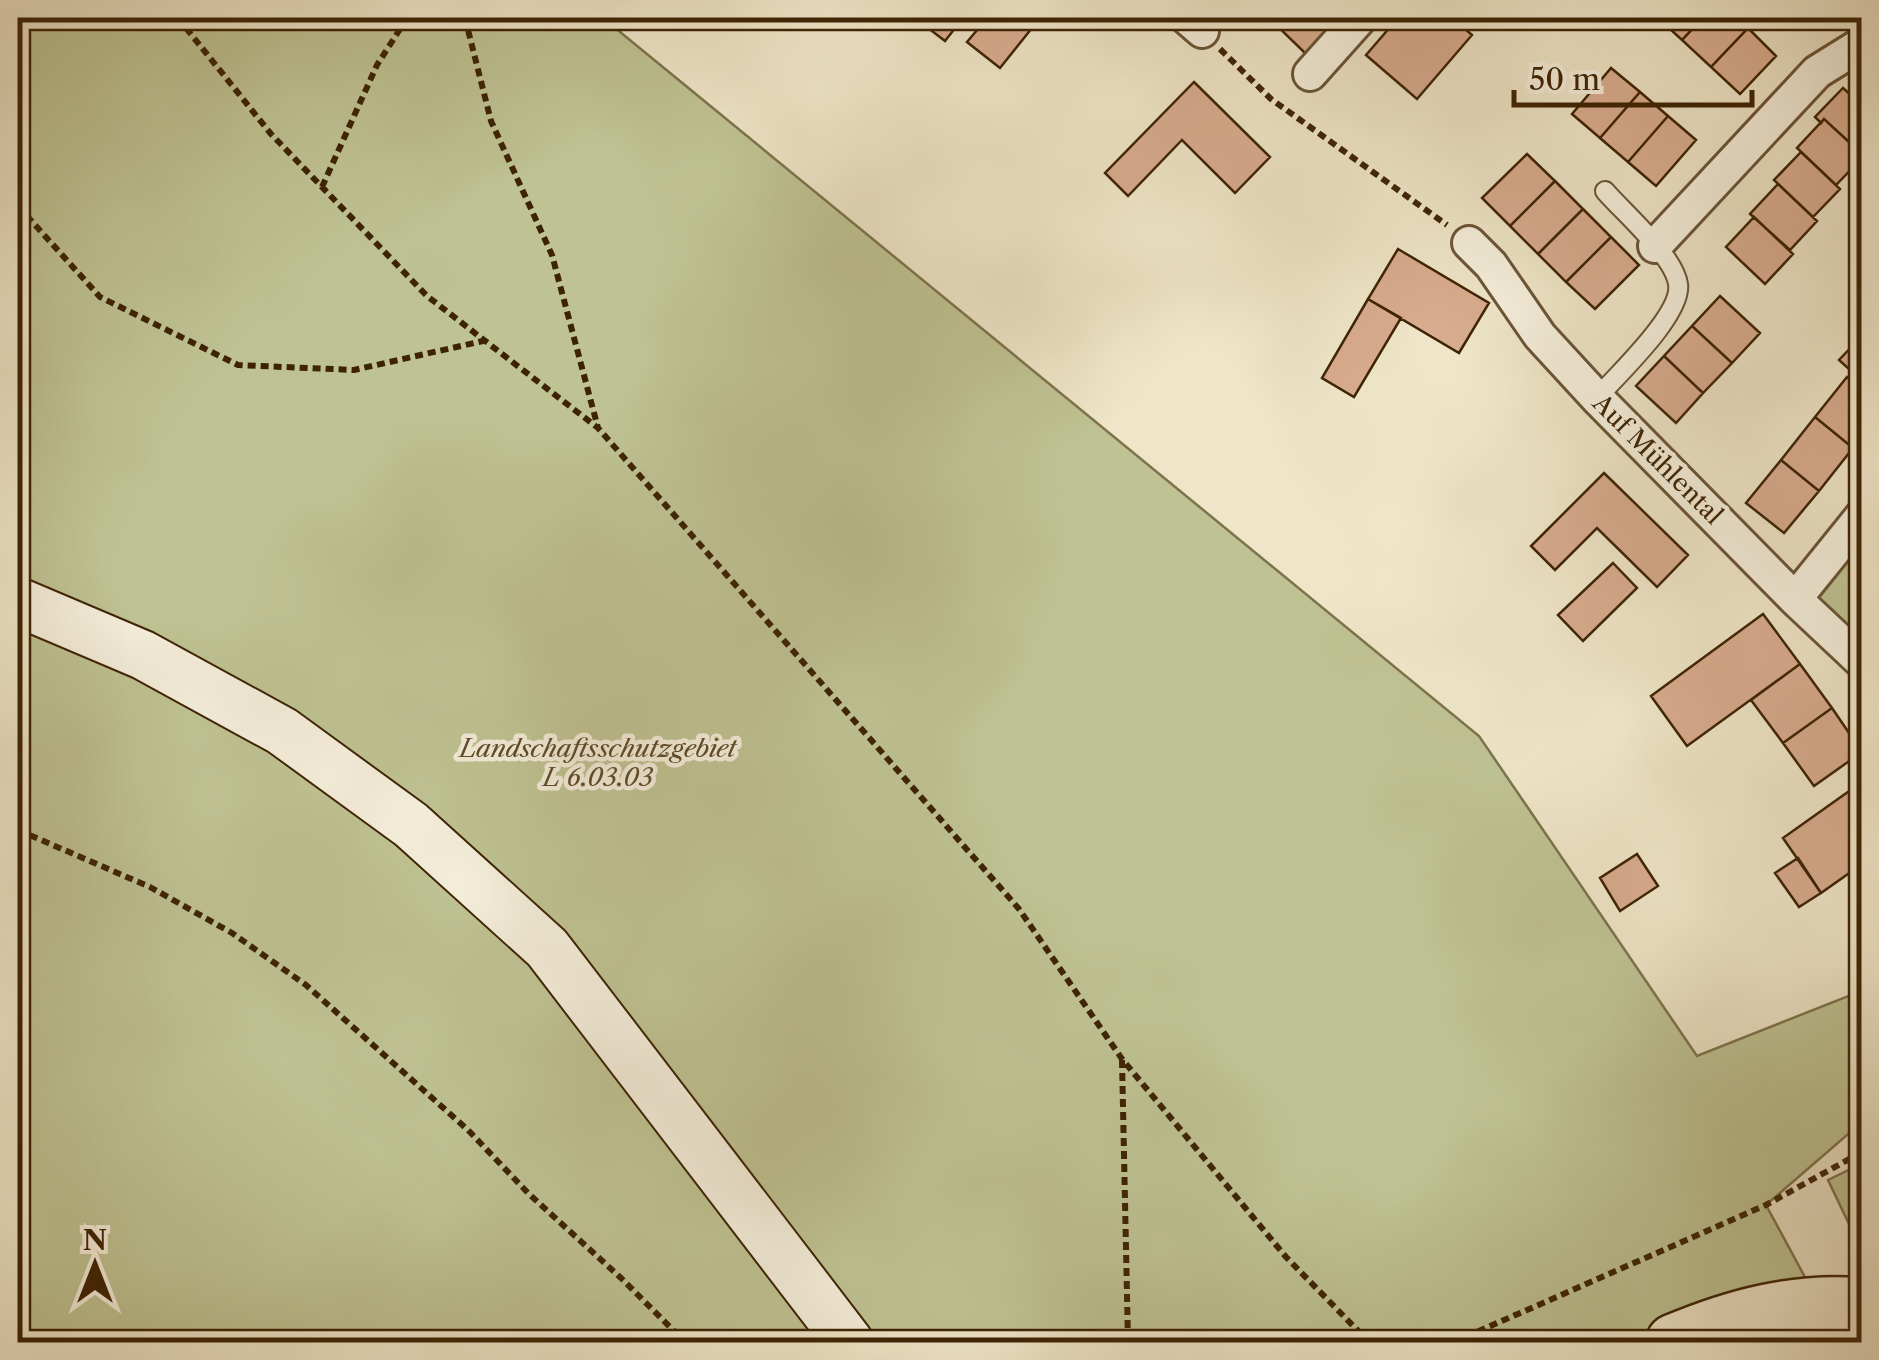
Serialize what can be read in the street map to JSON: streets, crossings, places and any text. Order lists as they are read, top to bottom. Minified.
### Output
{"streets":{"street":["Auf Mühlental"]},"parks":["Landschaftsschutzgebiet L 6.03.03"],"scale_bar":"50 m","north":"top"}
